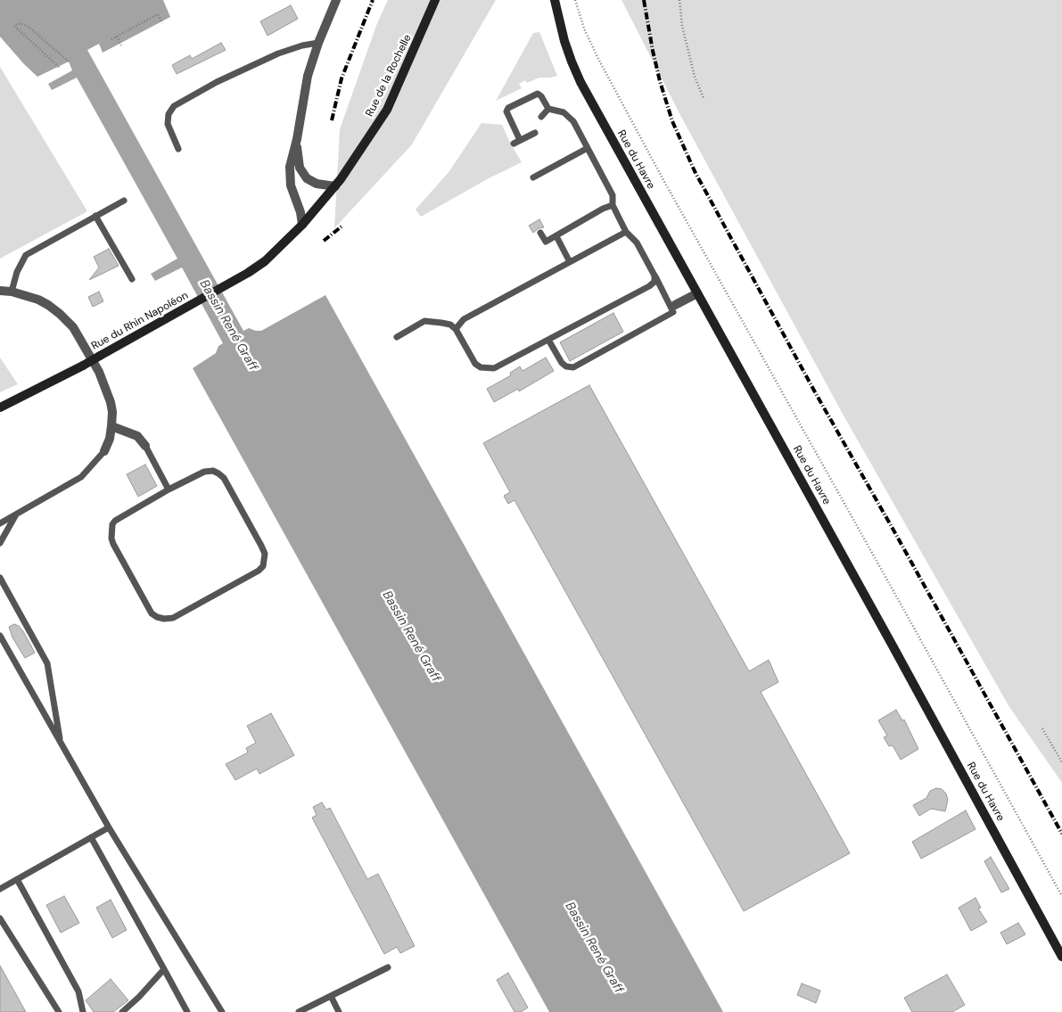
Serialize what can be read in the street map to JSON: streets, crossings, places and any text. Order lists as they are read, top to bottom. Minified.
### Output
{"streets":{"main road":["Rue de la Rochelle","Rue du Havre","Rue du Rhin Napoléon"]},"crossings":[["Rue de la Rochelle","Rue du Rhin Napoléon"]],"water":["Bassin René Graff"]}
